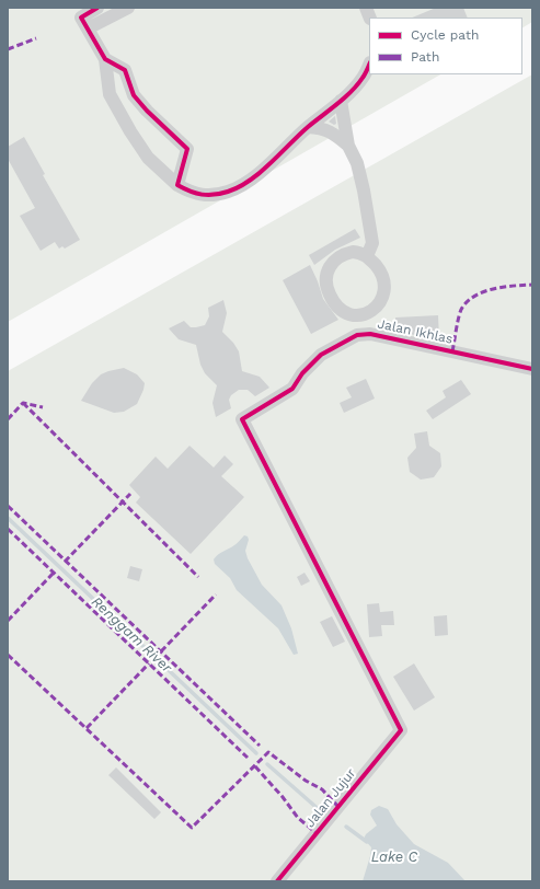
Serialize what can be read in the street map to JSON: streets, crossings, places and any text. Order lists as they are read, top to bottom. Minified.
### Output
{"streets":{"street":["Jalan Ikhlas","Jalan Jujur"]},"crossings":[["Jalan Ikhlas","Jalan Jujur"]],"water":["Renggam River","Lake C"],"legend":["Cycle path","Path"]}
